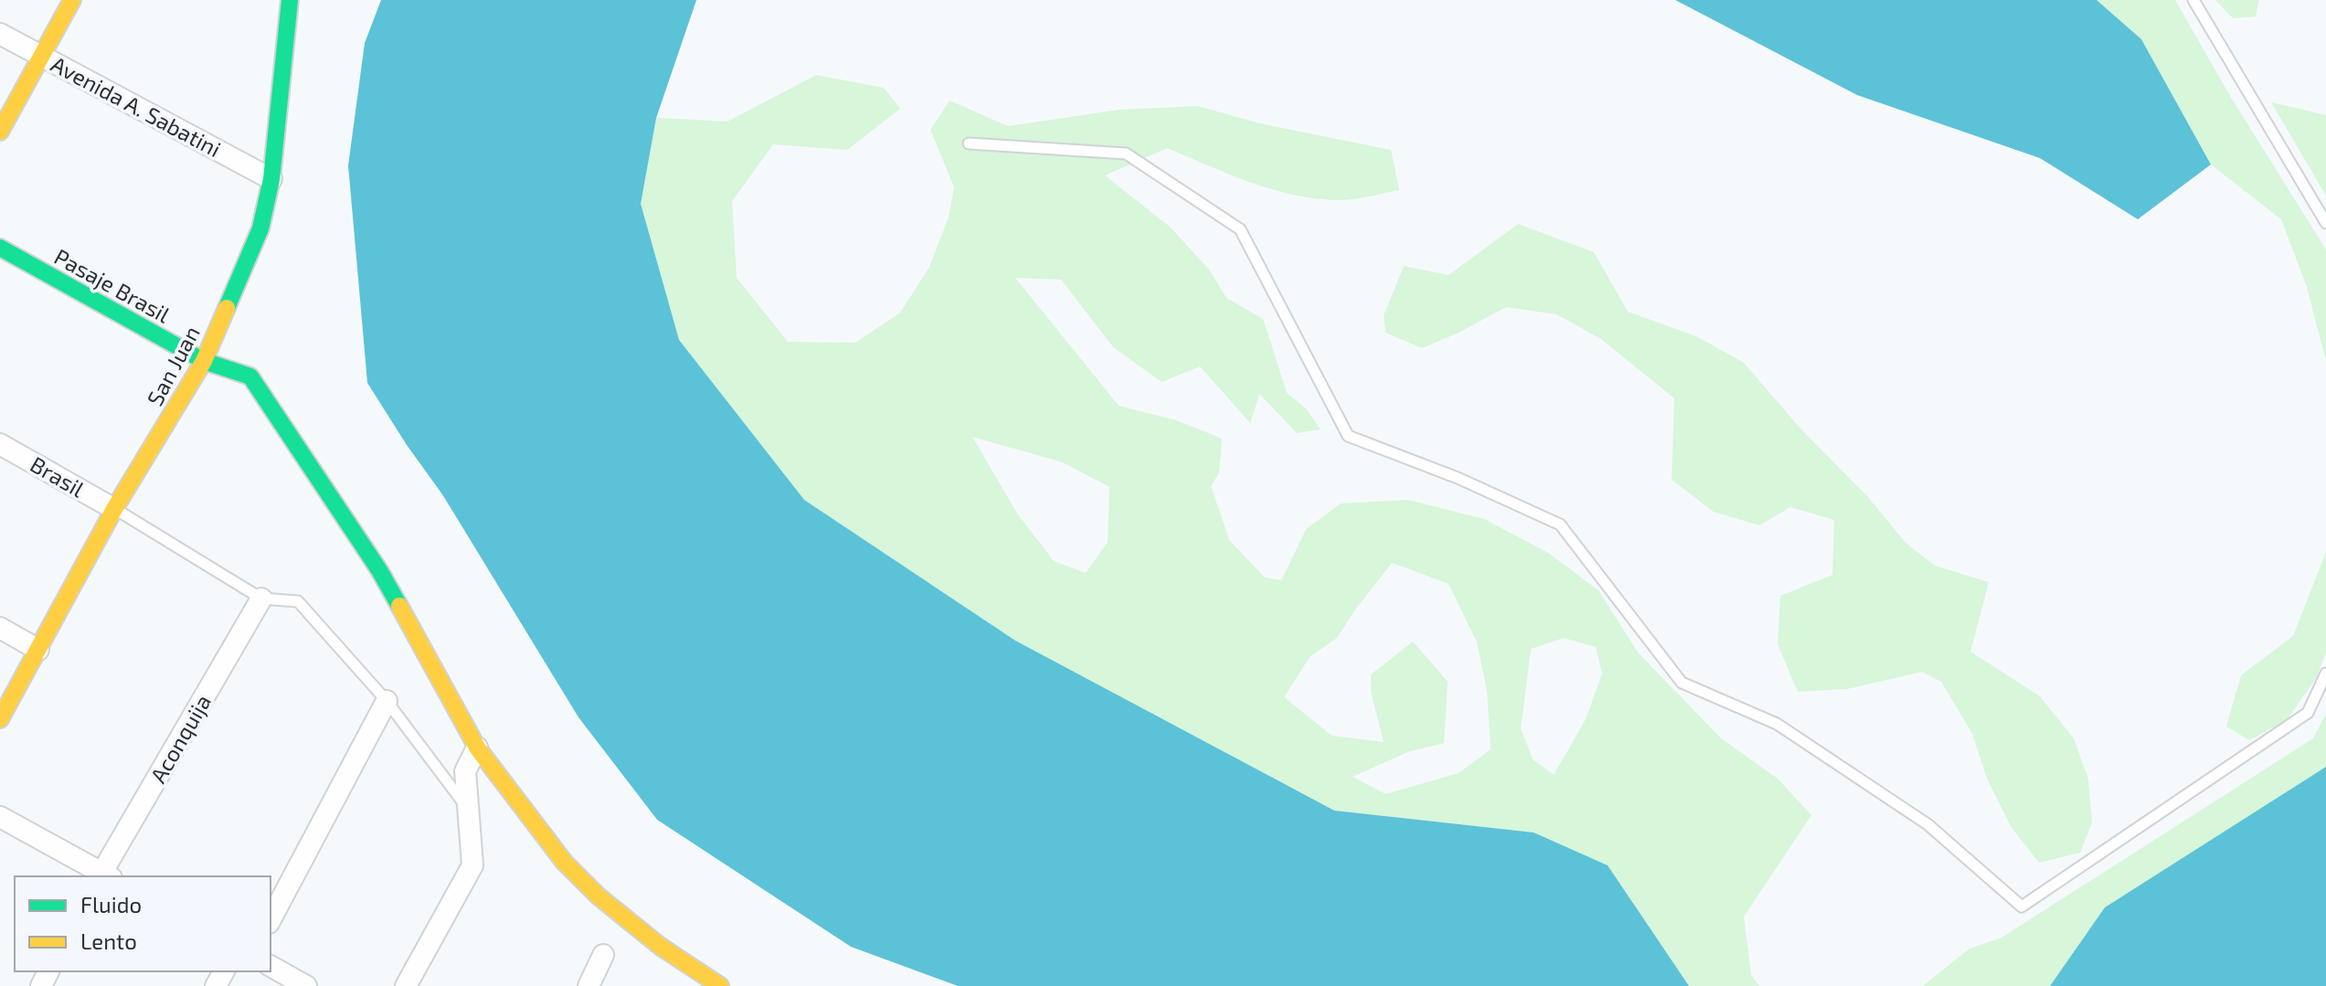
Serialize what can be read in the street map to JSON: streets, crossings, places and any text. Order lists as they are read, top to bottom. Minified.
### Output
{"streets":{"street":["Avenida A. Sabatini","Pasaje Brasil","San Juan","Brasil","Aconquija"]},"crossings":[["Avenida A. Sabatini","San Juan"],["Pasaje Brasil","San Juan"],["San Juan","Brasil"]],"legend":["Fluido","Lento"]}
